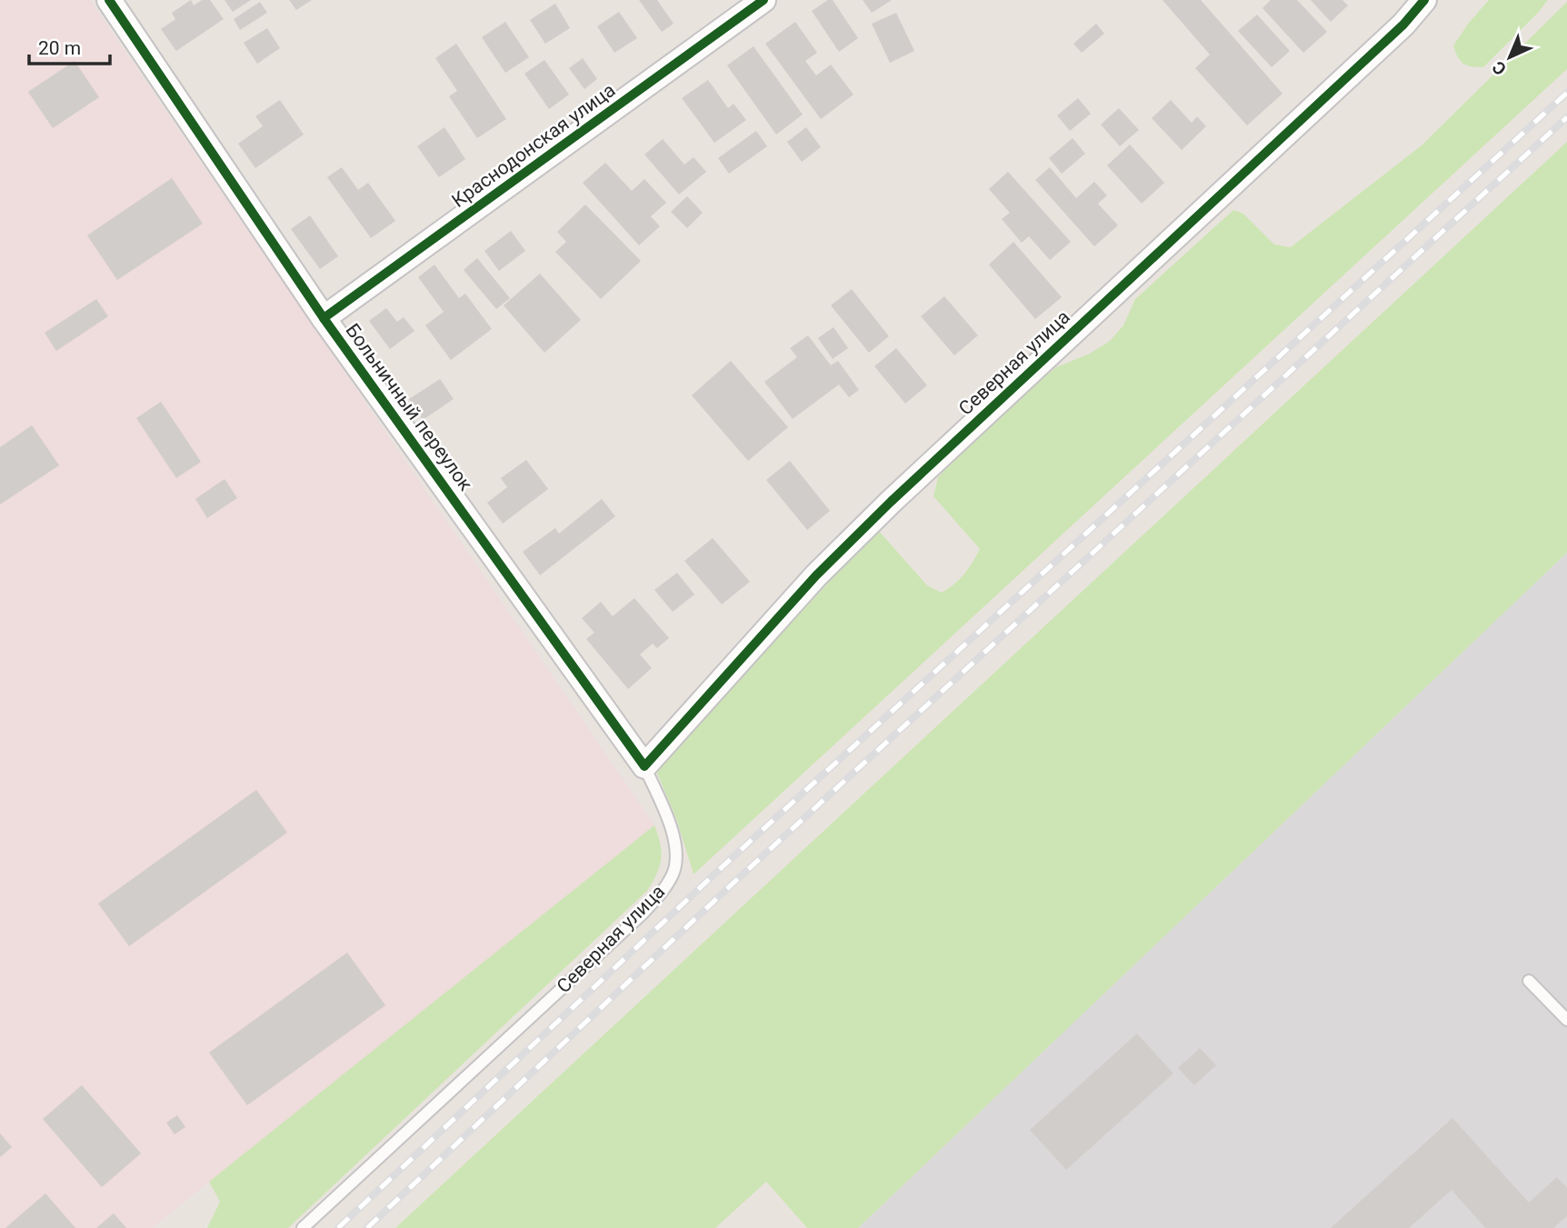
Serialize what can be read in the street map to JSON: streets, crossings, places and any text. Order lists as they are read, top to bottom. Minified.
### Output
{"streets":{"street":["Краснодонская улица","Северная улица","Больничный переулок"]},"crossings":[["Краснодонская улица","Больничный переулок"],["Северная улица","Больничный переулок"]],"scale_bar":"20 m","north":"bottom left"}
